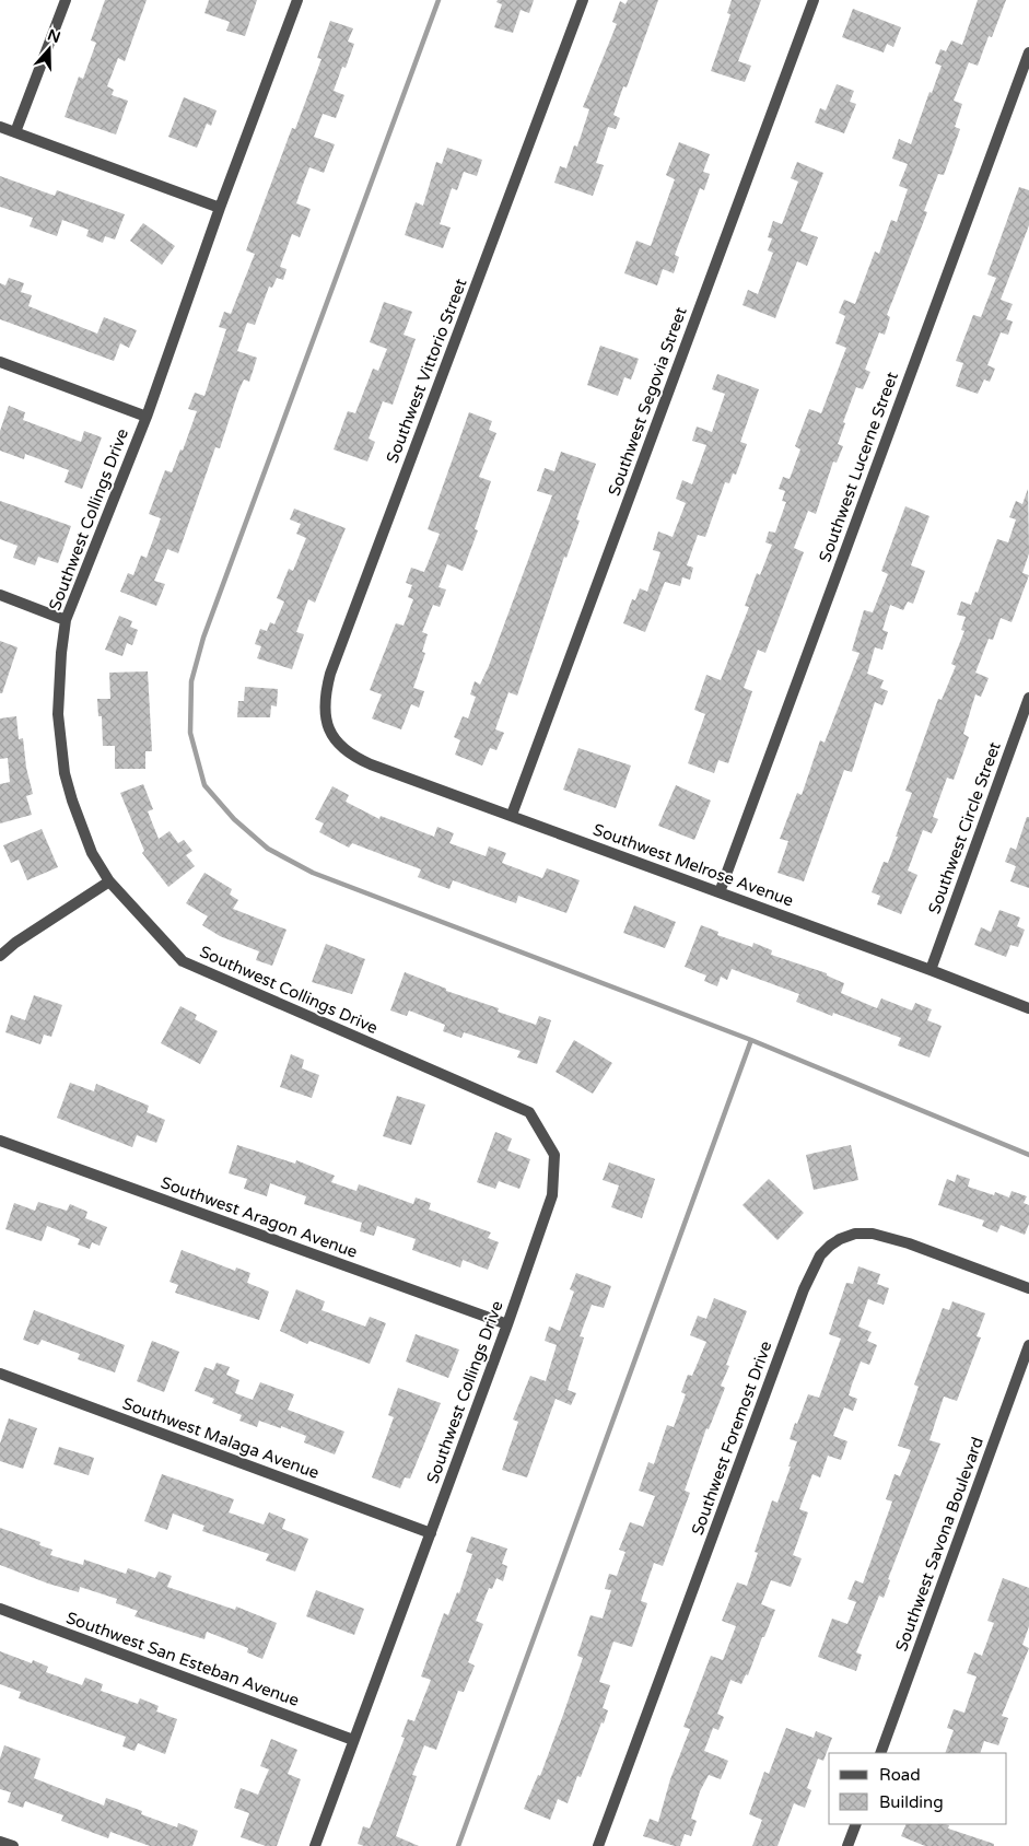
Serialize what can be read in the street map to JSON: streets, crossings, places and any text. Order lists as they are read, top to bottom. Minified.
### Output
{"streets":{"street":["Southwest Vittorio Street","Southwest Segovia Street","Southwest Lucerne Street","Southwest Collings Drive","Southwest Circle Street","Southwest Melrose Avenue","Southwest Aragon Avenue","Southwest Malaga Avenue","Southwest Foremost Drive","Southwest Savona Boulevard","Southwest San Esteban Avenue"]},"crossings":[["Southwest Vittorio Street","Southwest Melrose Avenue"],["Southwest Segovia Street","Southwest Melrose Avenue"],["Southwest Lucerne Street","Southwest Melrose Avenue"],["Southwest Collings Drive","Southwest Aragon Avenue"],["Southwest Collings Drive","Southwest Malaga Avenue"],["Southwest Collings Drive","Southwest San Esteban Avenue"],["Southwest Circle Street","Southwest Melrose Avenue"]],"legend":["Road","Building"],"north":"top"}
